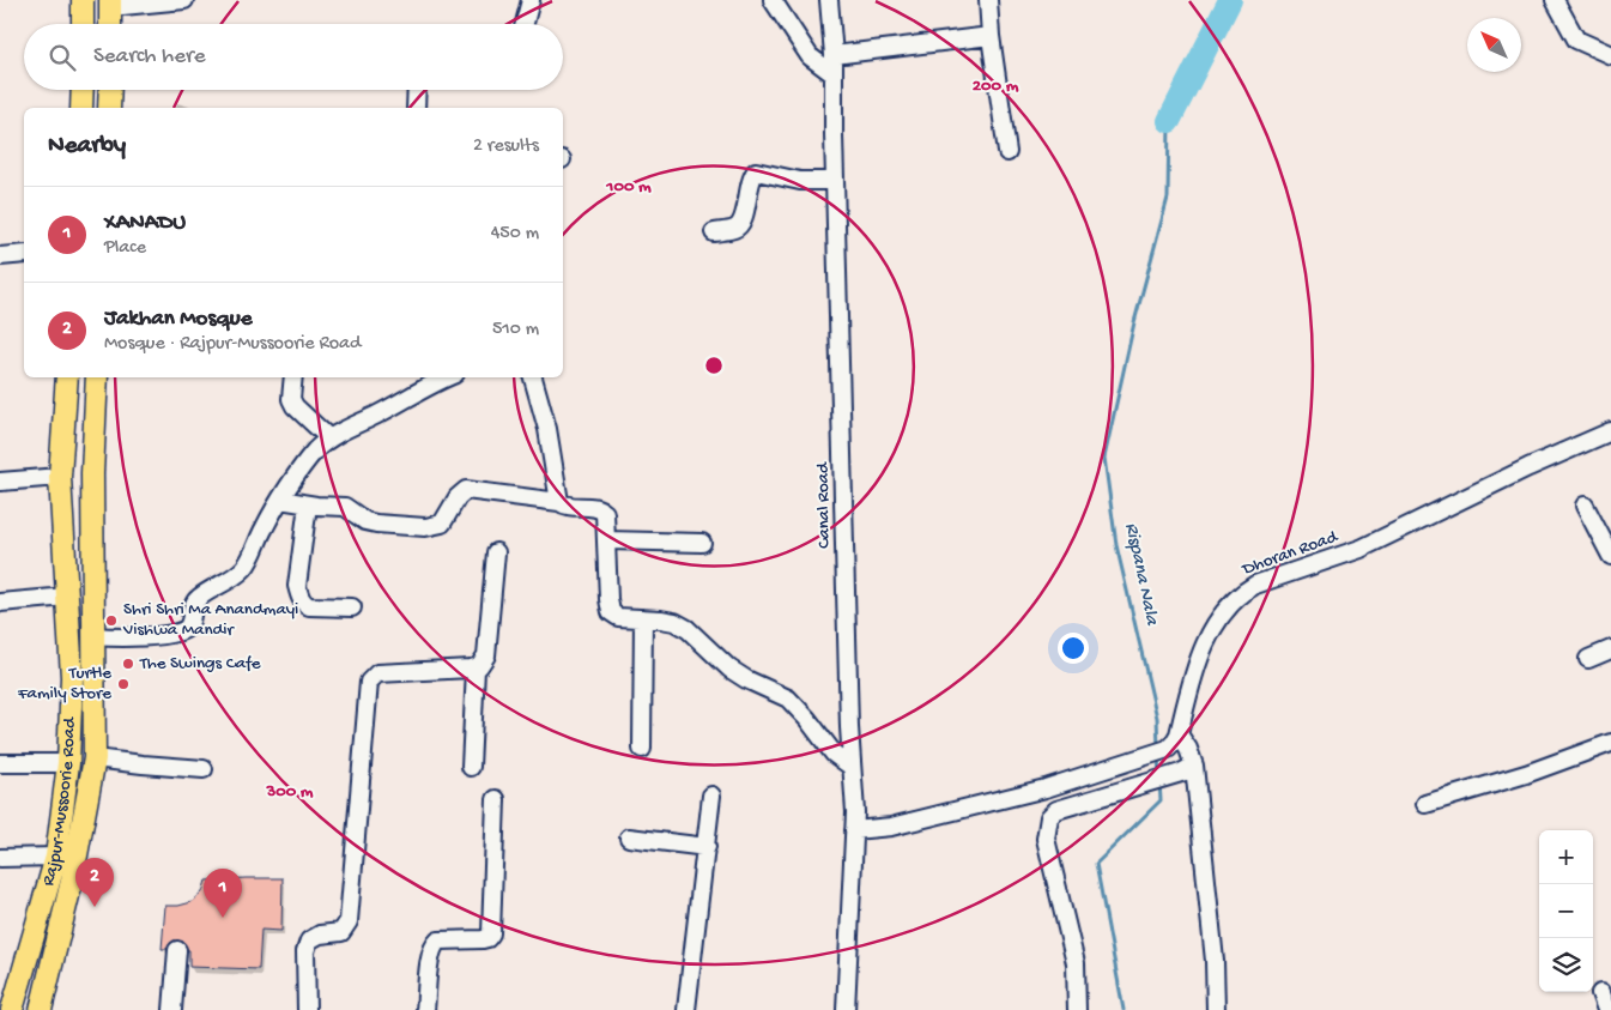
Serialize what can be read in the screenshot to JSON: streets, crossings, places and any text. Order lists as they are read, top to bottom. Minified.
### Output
{"streets":{"main road":["Rajpur-Mussoorie Road"],"street":["Canal Road","Dhoran Road"]},"crossings":[["Canal Road","Dhoran Road"]],"water":["Rispana Nala"],"places":["Shri Shri Ma Anandmayi Vishwa Mandir","The Swings Cafe","Turtle Family Store"],"north":"top left","page":{"search":"Search here","heading":["Nearby","2 results"],"list":[{"mark":"1","name":"XANADU","note":"Place","value":"450 m"},{"mark":"2","name":"Jakhan Mosque","note":"Mosque · Rajpur-Mussoorie Road","value":"510 m"}],"map_buttons":["+","−"],"pins":["2","1"]},"rings":["200 m","100 m","300 m"]}
